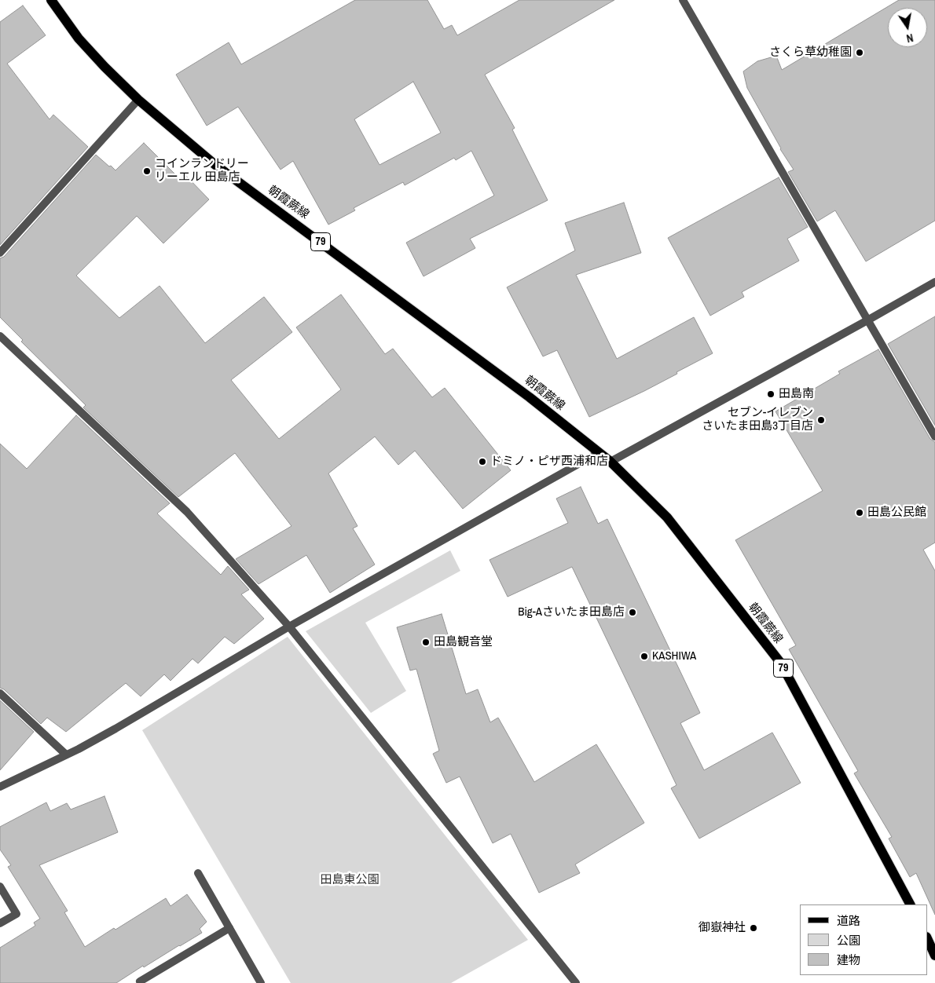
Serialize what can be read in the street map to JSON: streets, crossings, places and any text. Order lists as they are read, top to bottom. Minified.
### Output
{"streets":{"main road":["朝霞蕨線","79"]},"parks":["田島東公園"],"places":["さくら草幼稚園","コインランドリー リーエル 田島店","田島南","セブン-イレブン さいたま田島3丁目店","ドミノ・ピザ西浦和店","田島公民館","Big-Aさいたま田島店","田島観音堂","KASHIWA","御嶽神社"],"legend":["道路","公園","建物"],"north":"bottom"}
